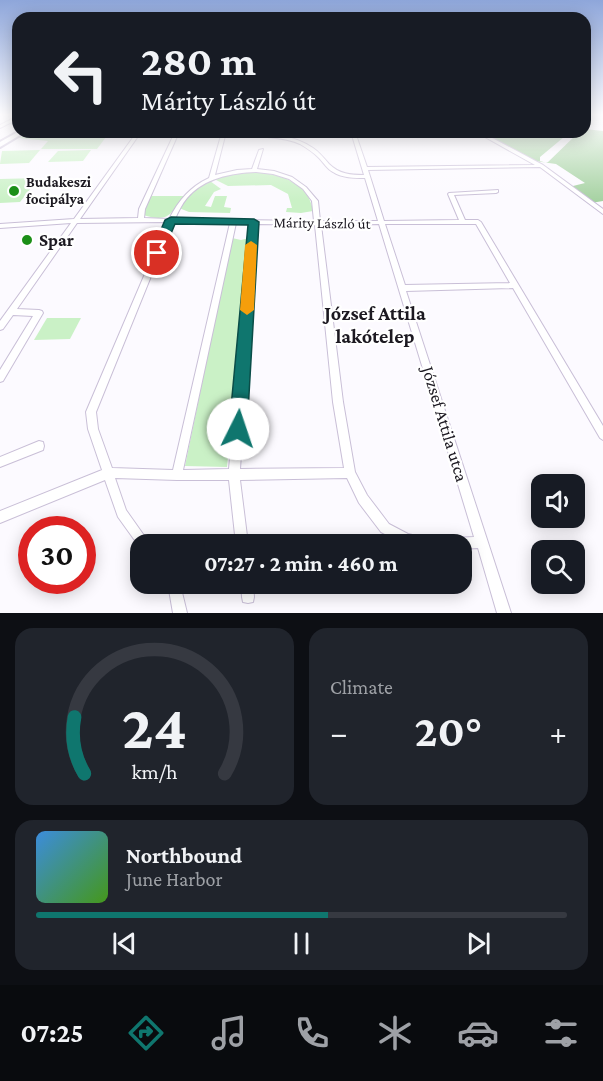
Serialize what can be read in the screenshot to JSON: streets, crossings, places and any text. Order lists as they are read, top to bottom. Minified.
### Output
{"streets":{"street":["Márity László út","József Attila utca"]},"crossings":[["Márity László út","József Attila utca"]],"districts":["József Attila lakótelep"],"places":["Budakeszi focipálya","Spar"],"page":{"turn":["280 m","Márity László út"],"limit":"30","trip":"07:27 · 2 min · 460 m","tile":"Climate","heat":["−","20°","+"],"song":["Northbound","June Harbor"],"tabs":"07:25","gauge":["24","km/h"]}}
